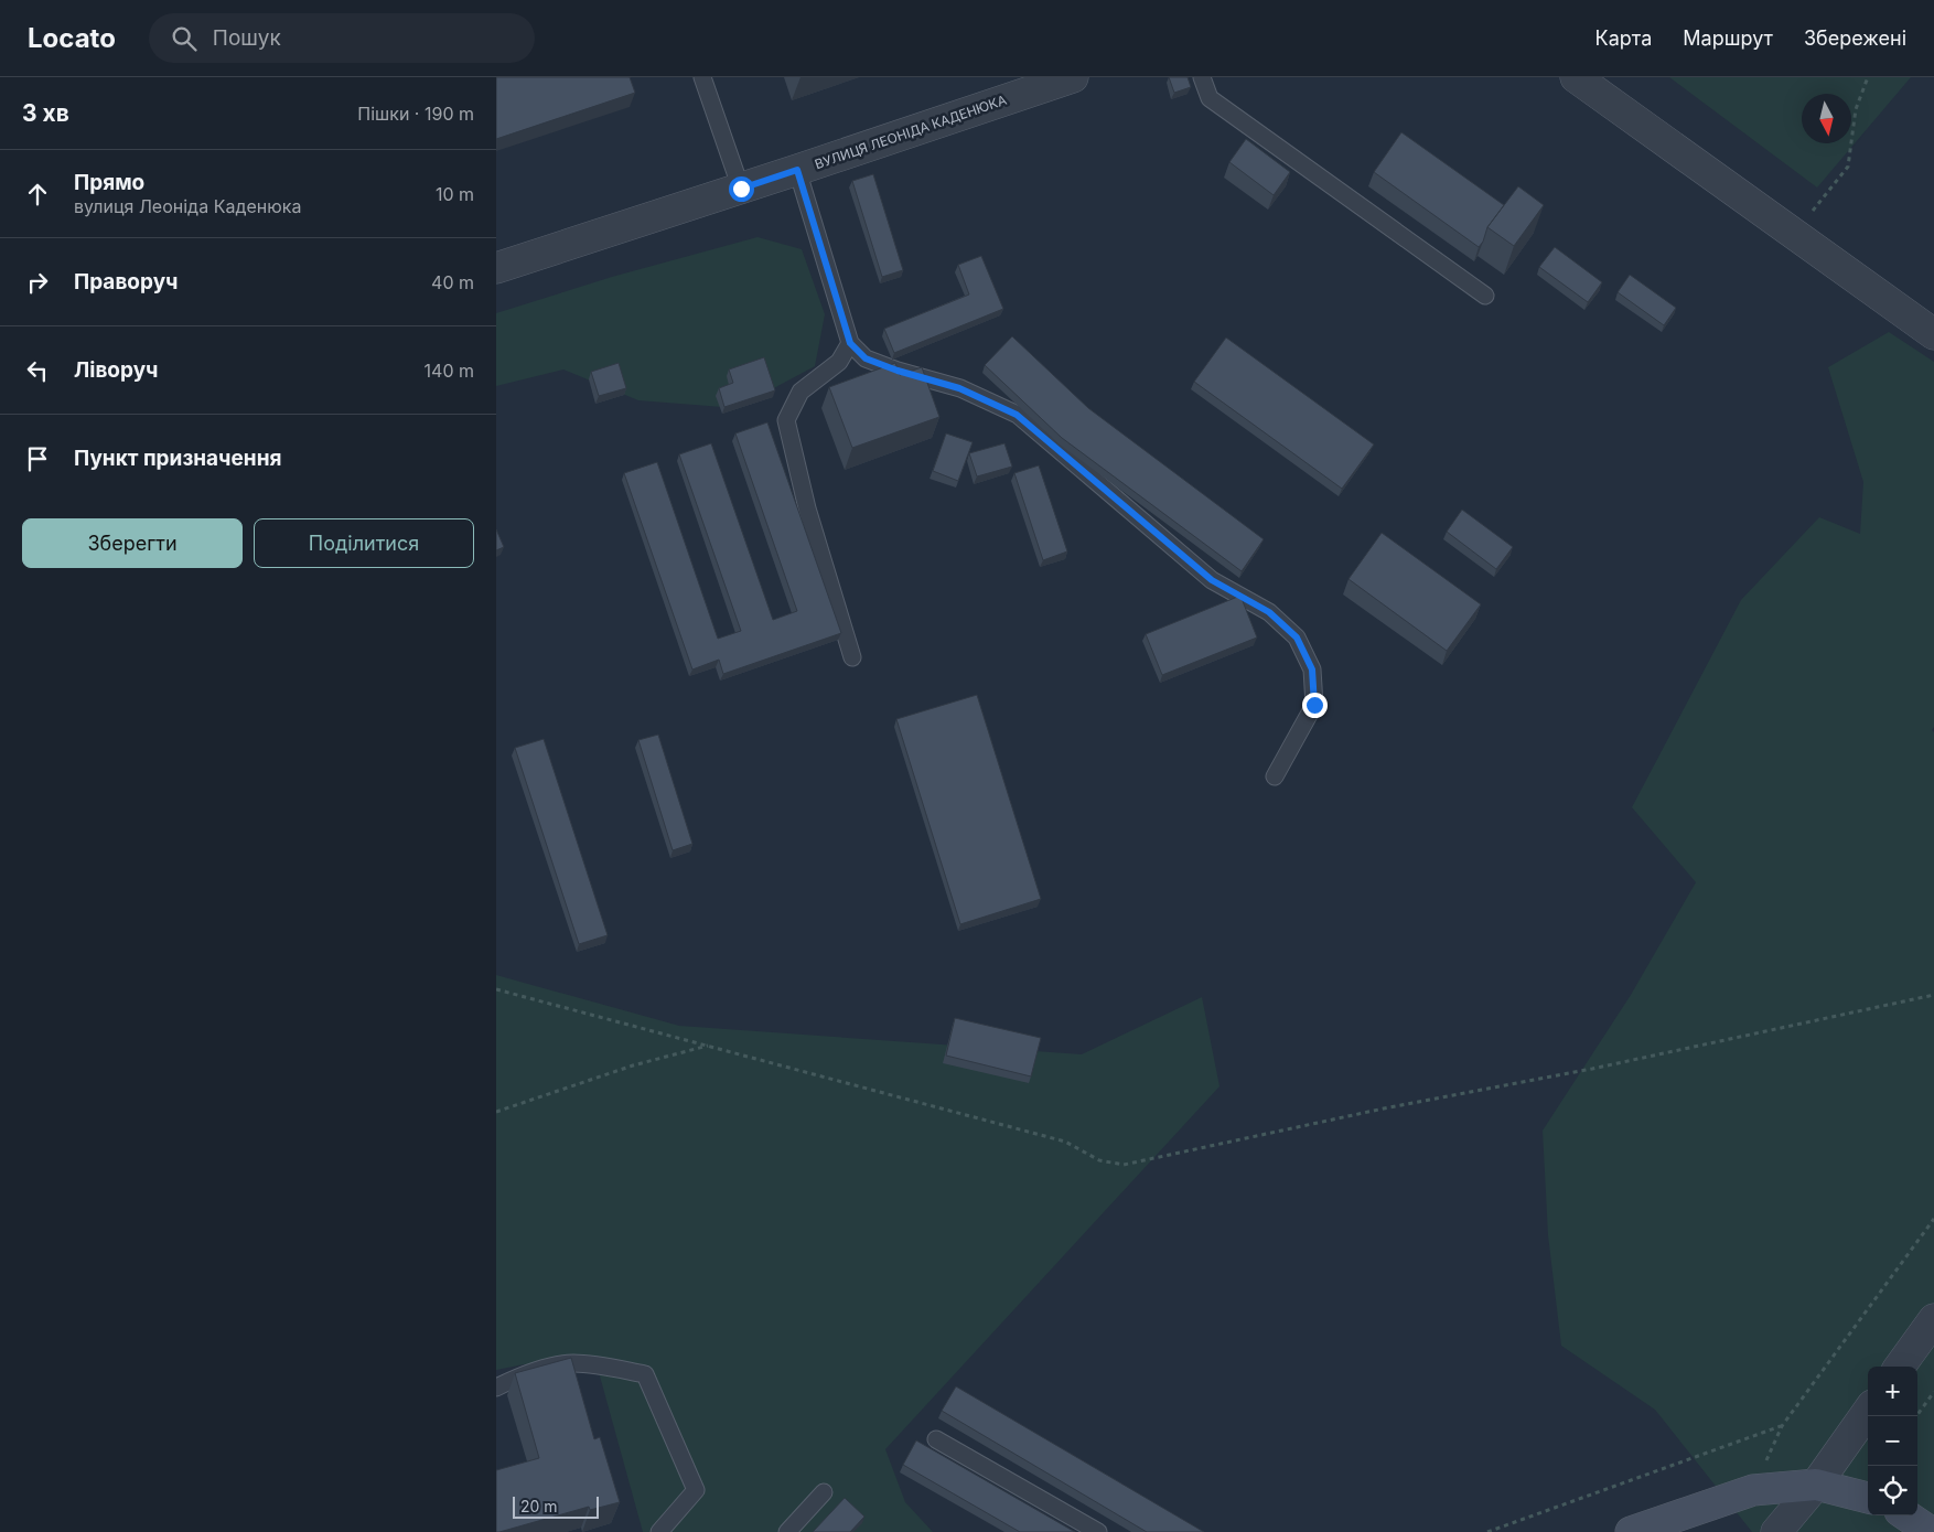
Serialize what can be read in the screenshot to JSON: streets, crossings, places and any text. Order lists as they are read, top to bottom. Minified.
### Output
{"streets":{"street":["ВУЛИЦЯ ЛЕОНІДА КАДЕНЮКА"]},"scale_bar":"20 m","north":"bottom","page":{"header":"Locato","search":"Пошук","nav":["Карта","Маршрут","Збережені"],"heading":["3 хв","Пішки · 190 m"],"list":[["Прямо","вулиця Леоніда Каденюка","10 m"],["Праворуч","40 m"],["Ліворуч","140 m"],"Пункт призначення"],"buttons":["Зберегти","Поділитися"],"map_buttons":["+","−"],"scale":"20 m"}}
